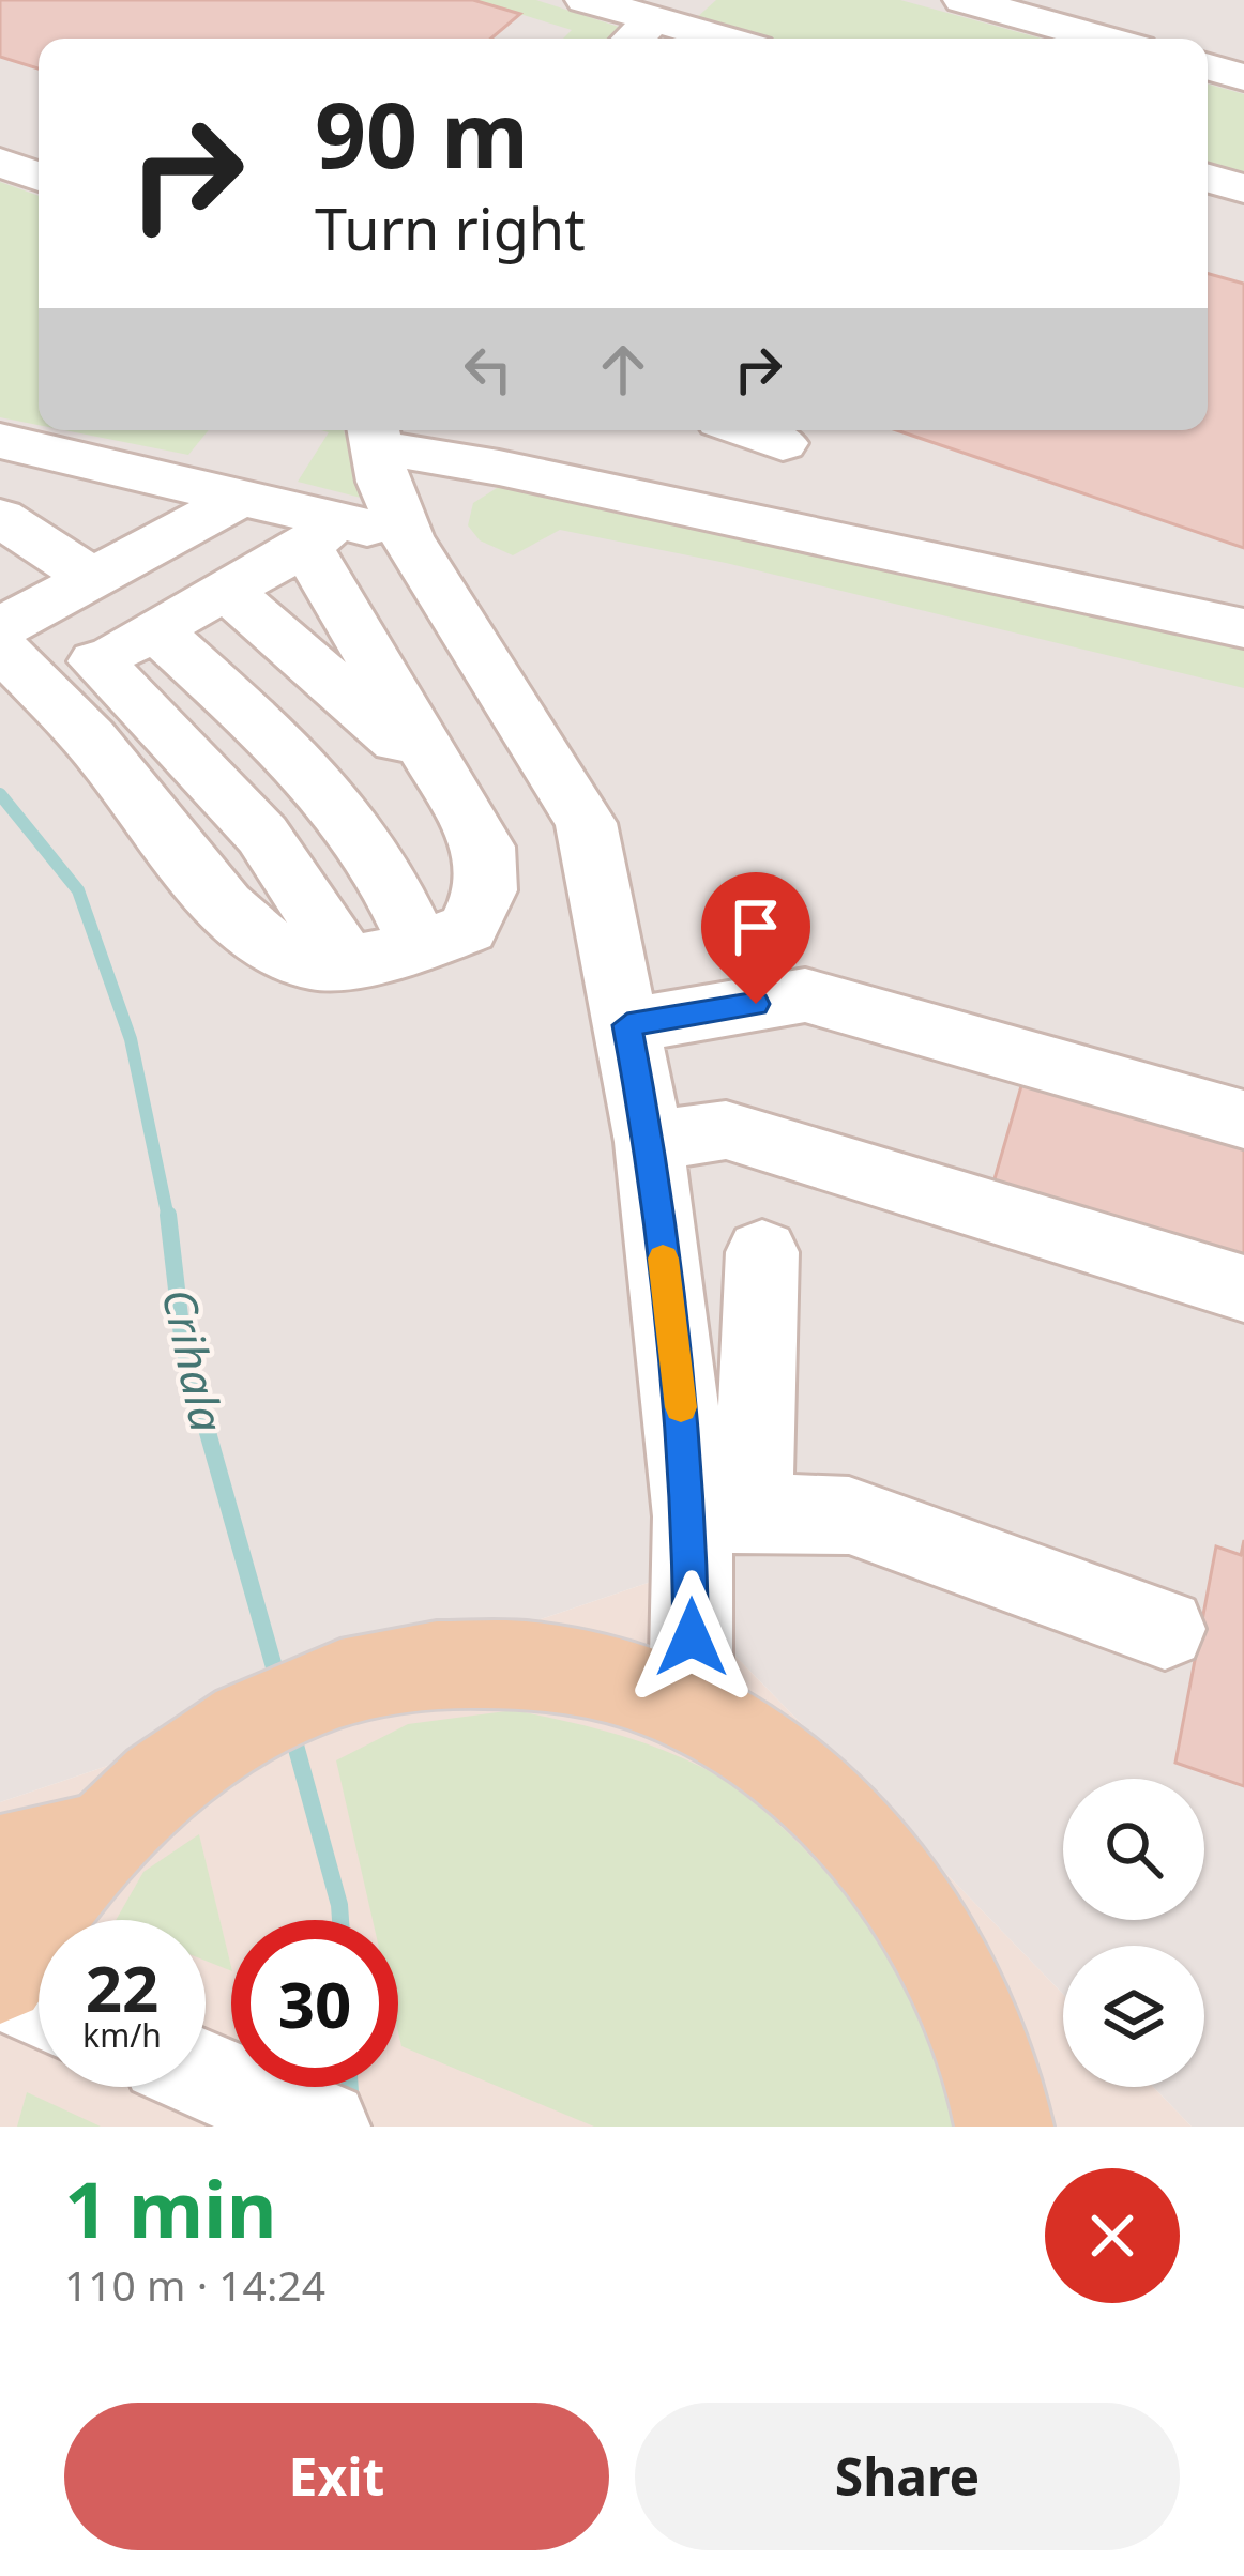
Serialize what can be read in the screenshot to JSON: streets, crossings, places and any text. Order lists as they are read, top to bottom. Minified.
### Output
{"water":["Crihala"],"page":{"turn":["90 m","Turn right"],"speed":"22 km/h","limit":"30","heading":["1 min","110 m · 14:24"],"buttons":["Exit","Share"]}}
